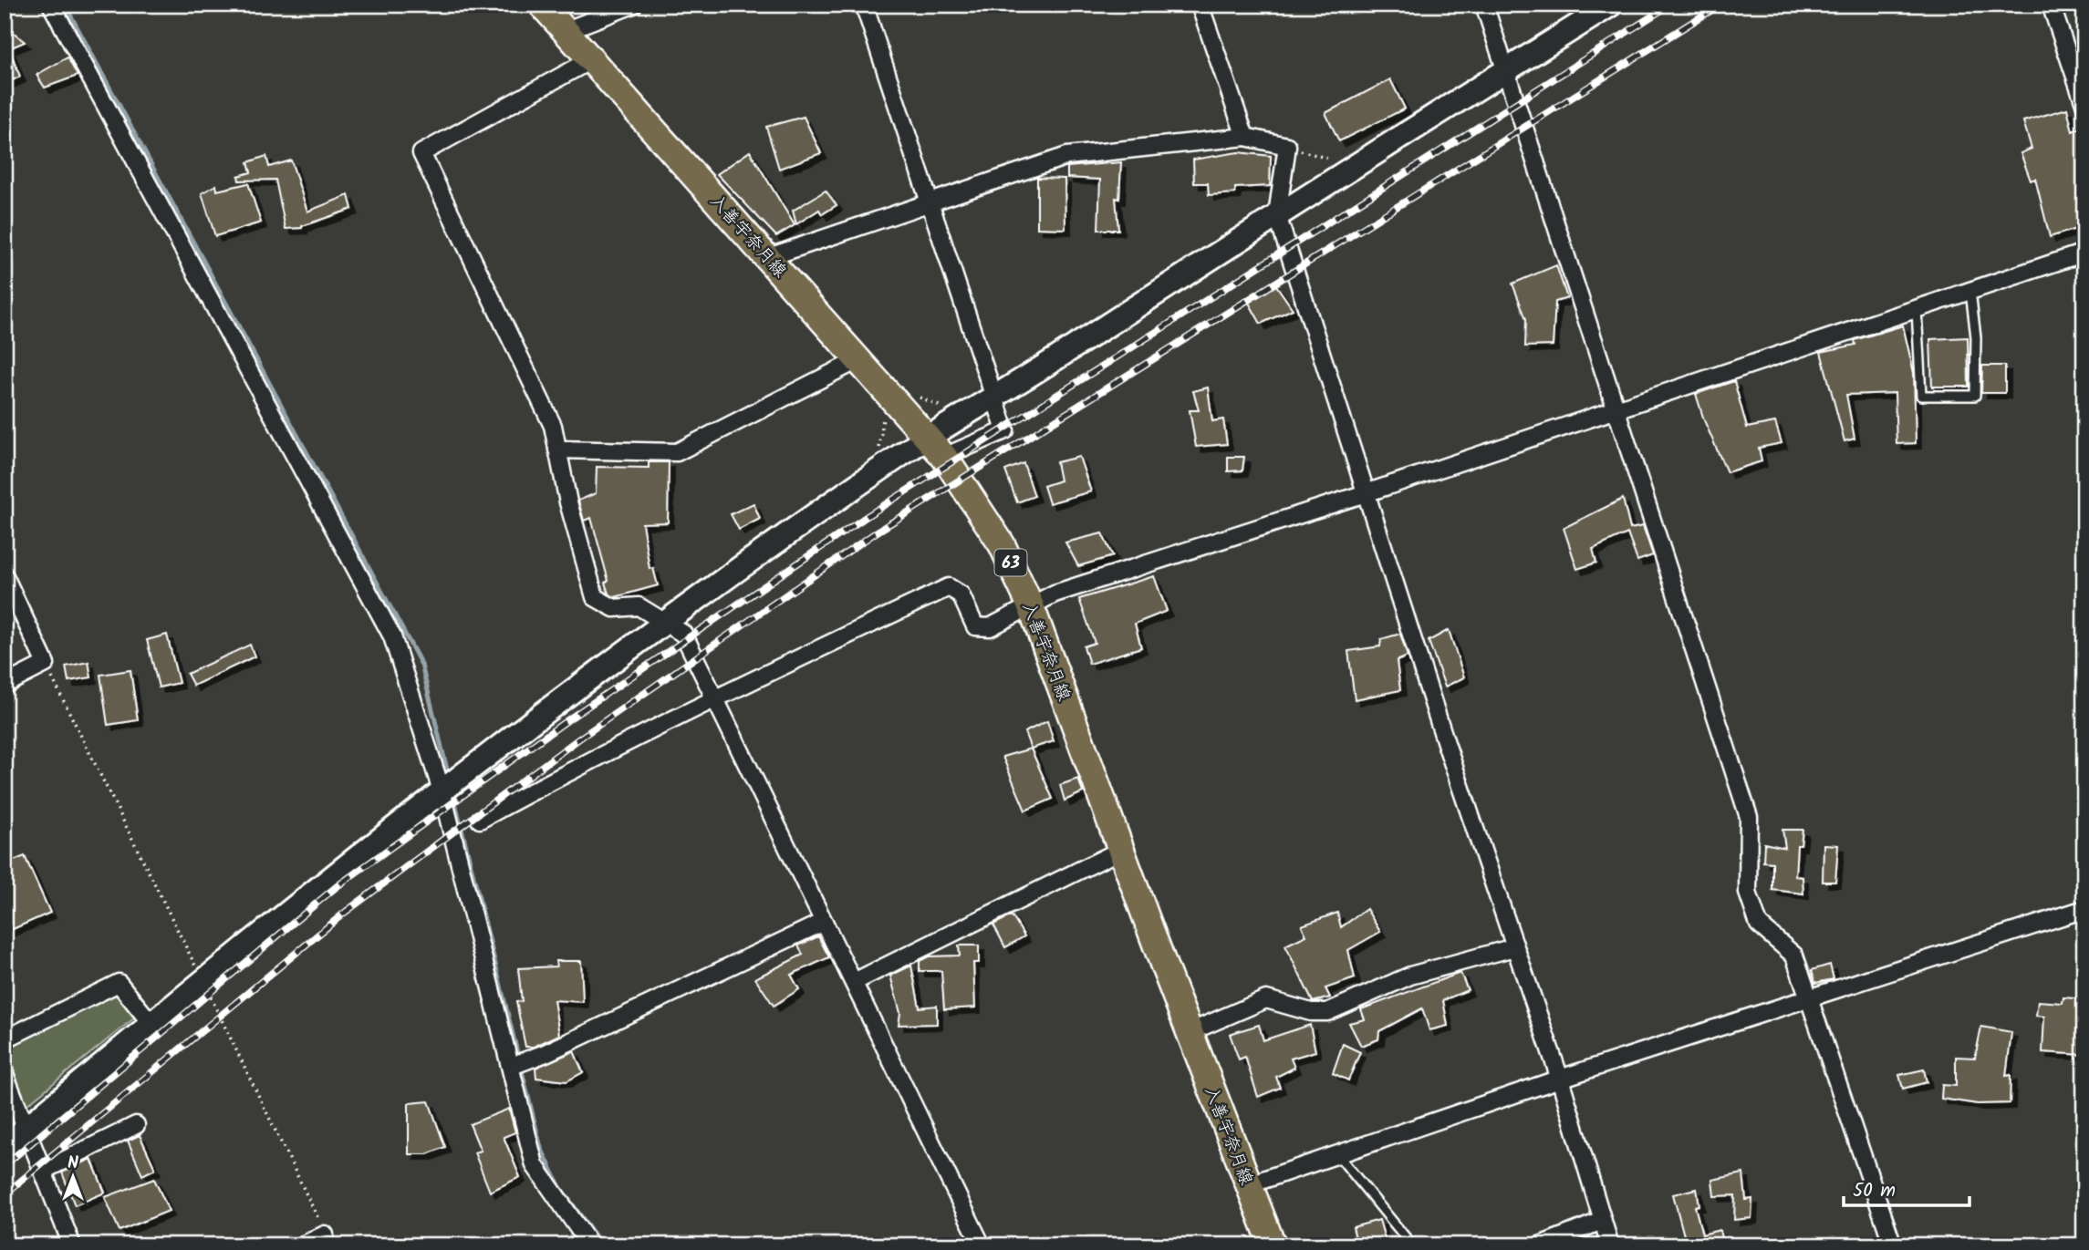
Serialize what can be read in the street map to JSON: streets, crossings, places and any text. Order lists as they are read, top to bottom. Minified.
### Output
{"streets":{"main road":["入善宇奈月線","63"]},"scale_bar":"50 m","north":"top"}
